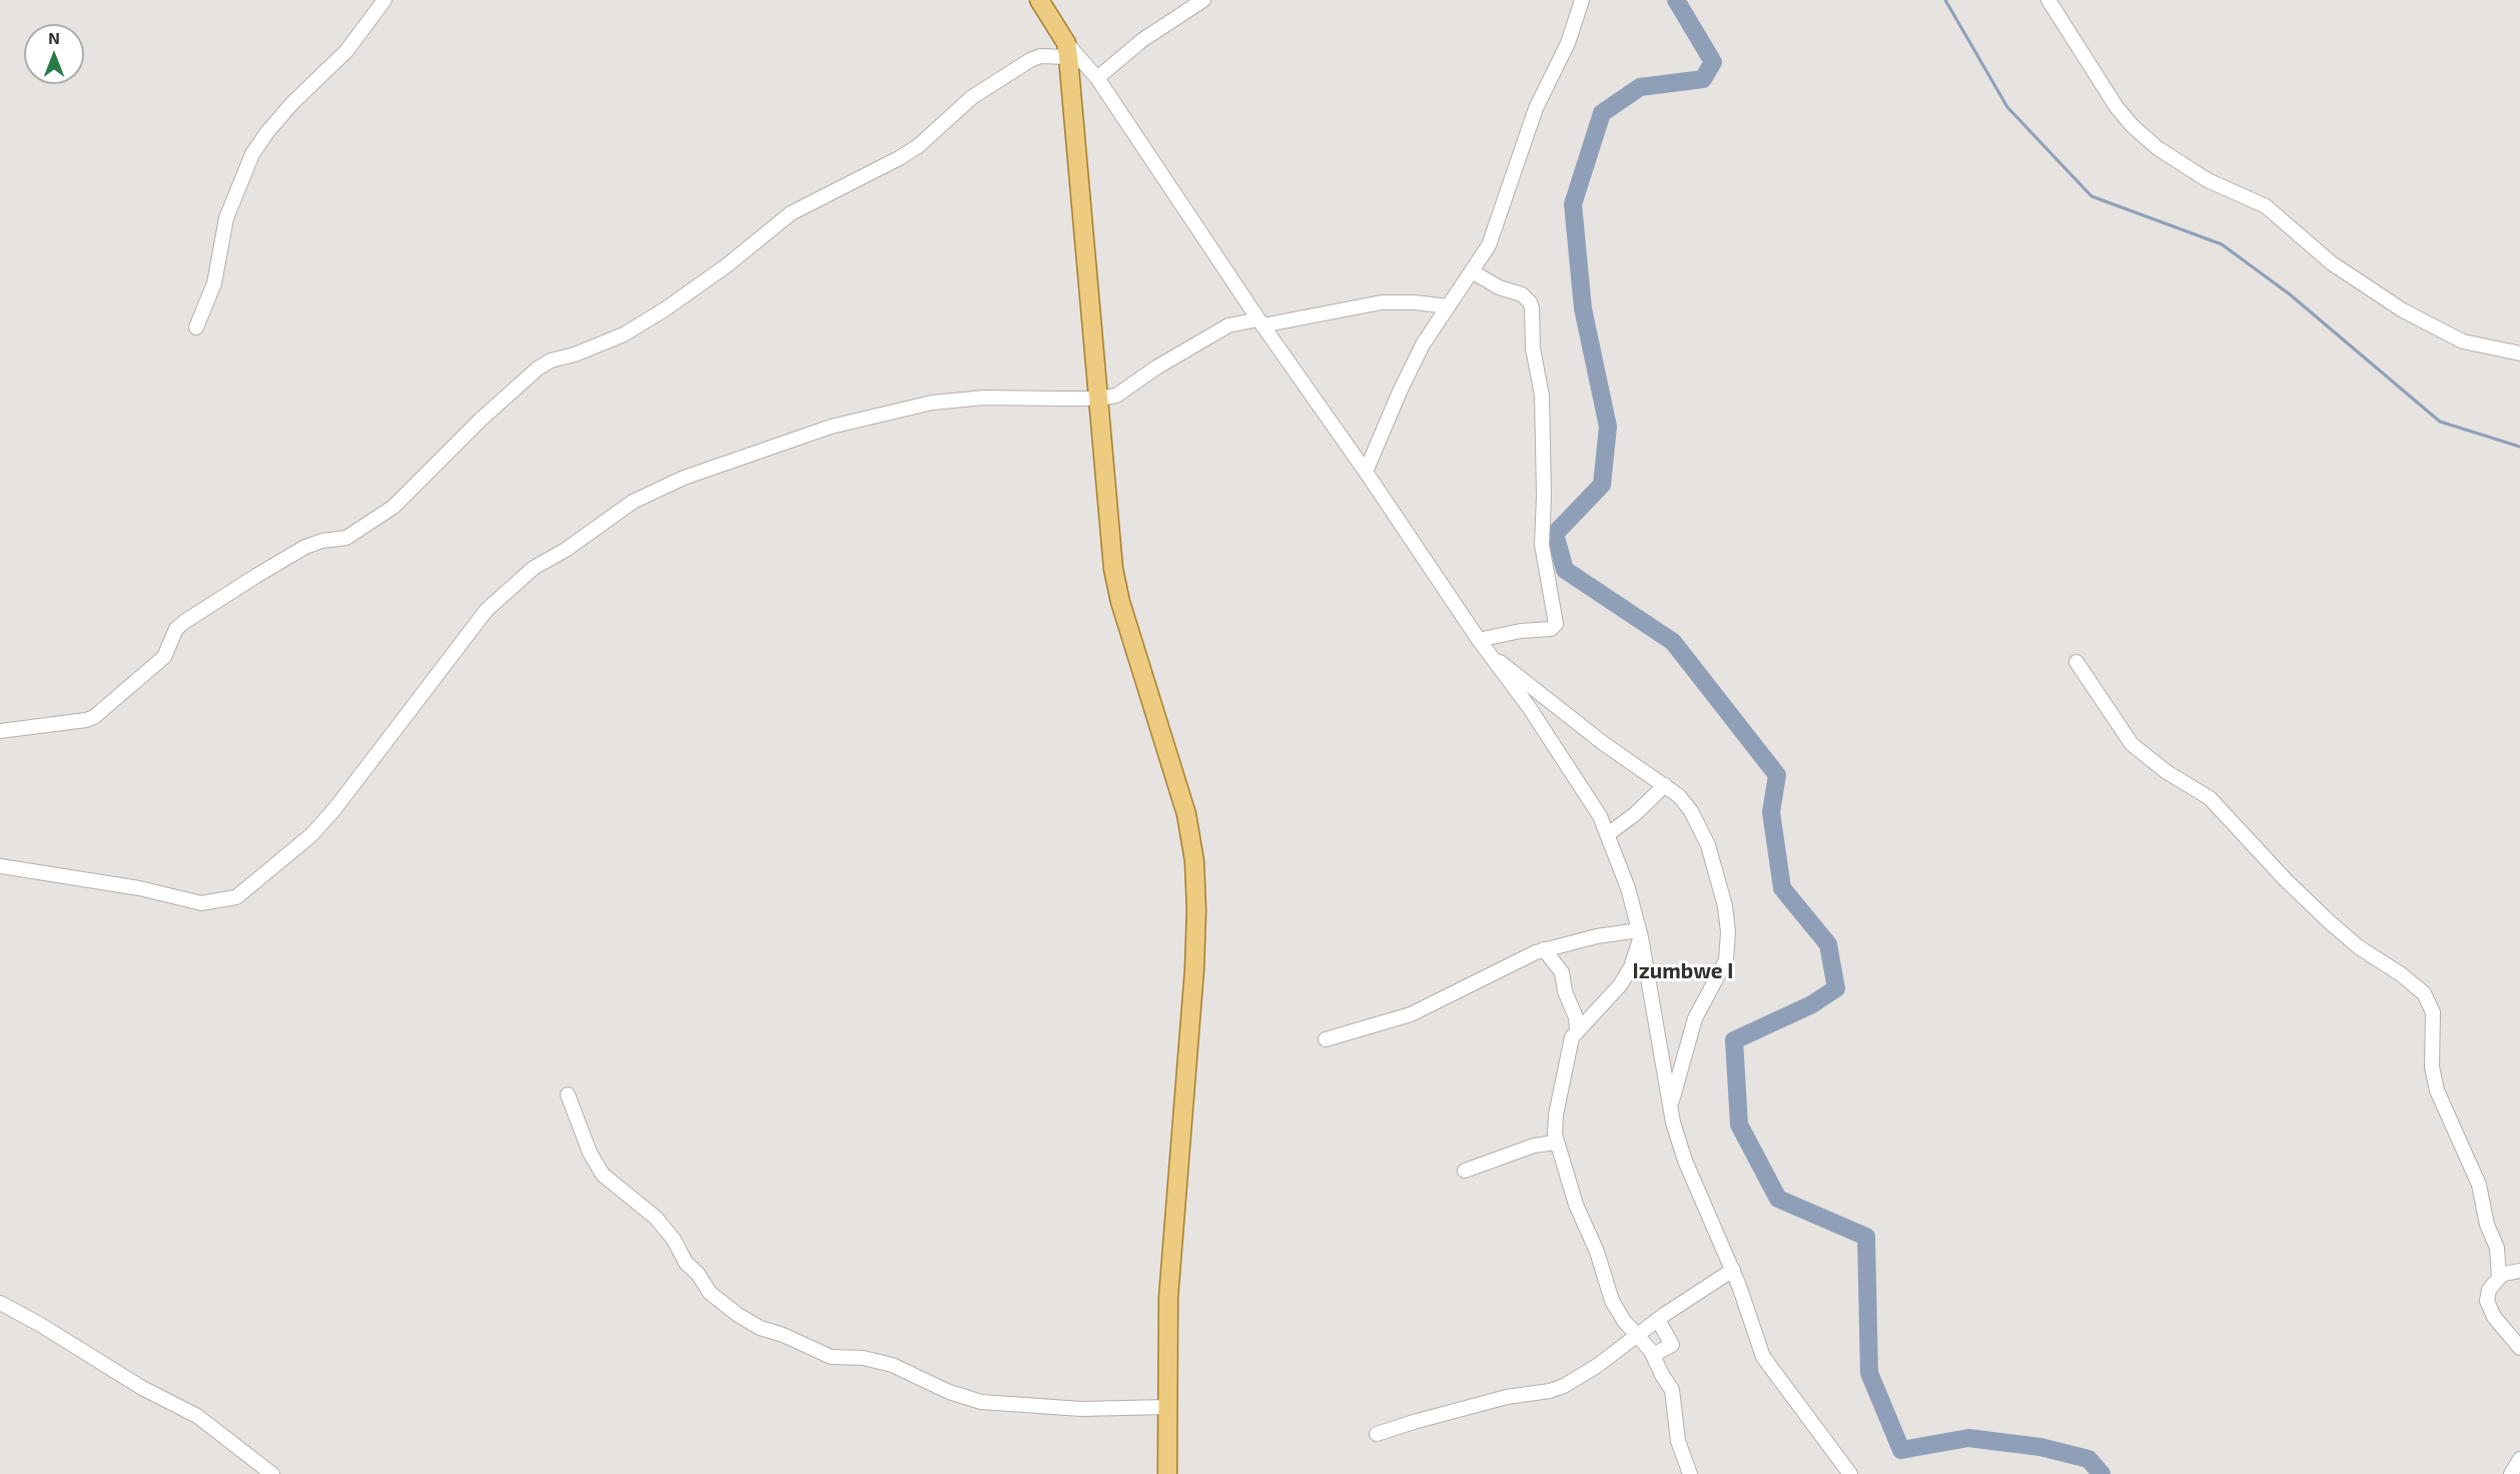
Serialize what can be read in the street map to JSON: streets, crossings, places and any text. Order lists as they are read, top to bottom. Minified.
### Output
{"districts":["Izumbwe I"],"north":"top"}
